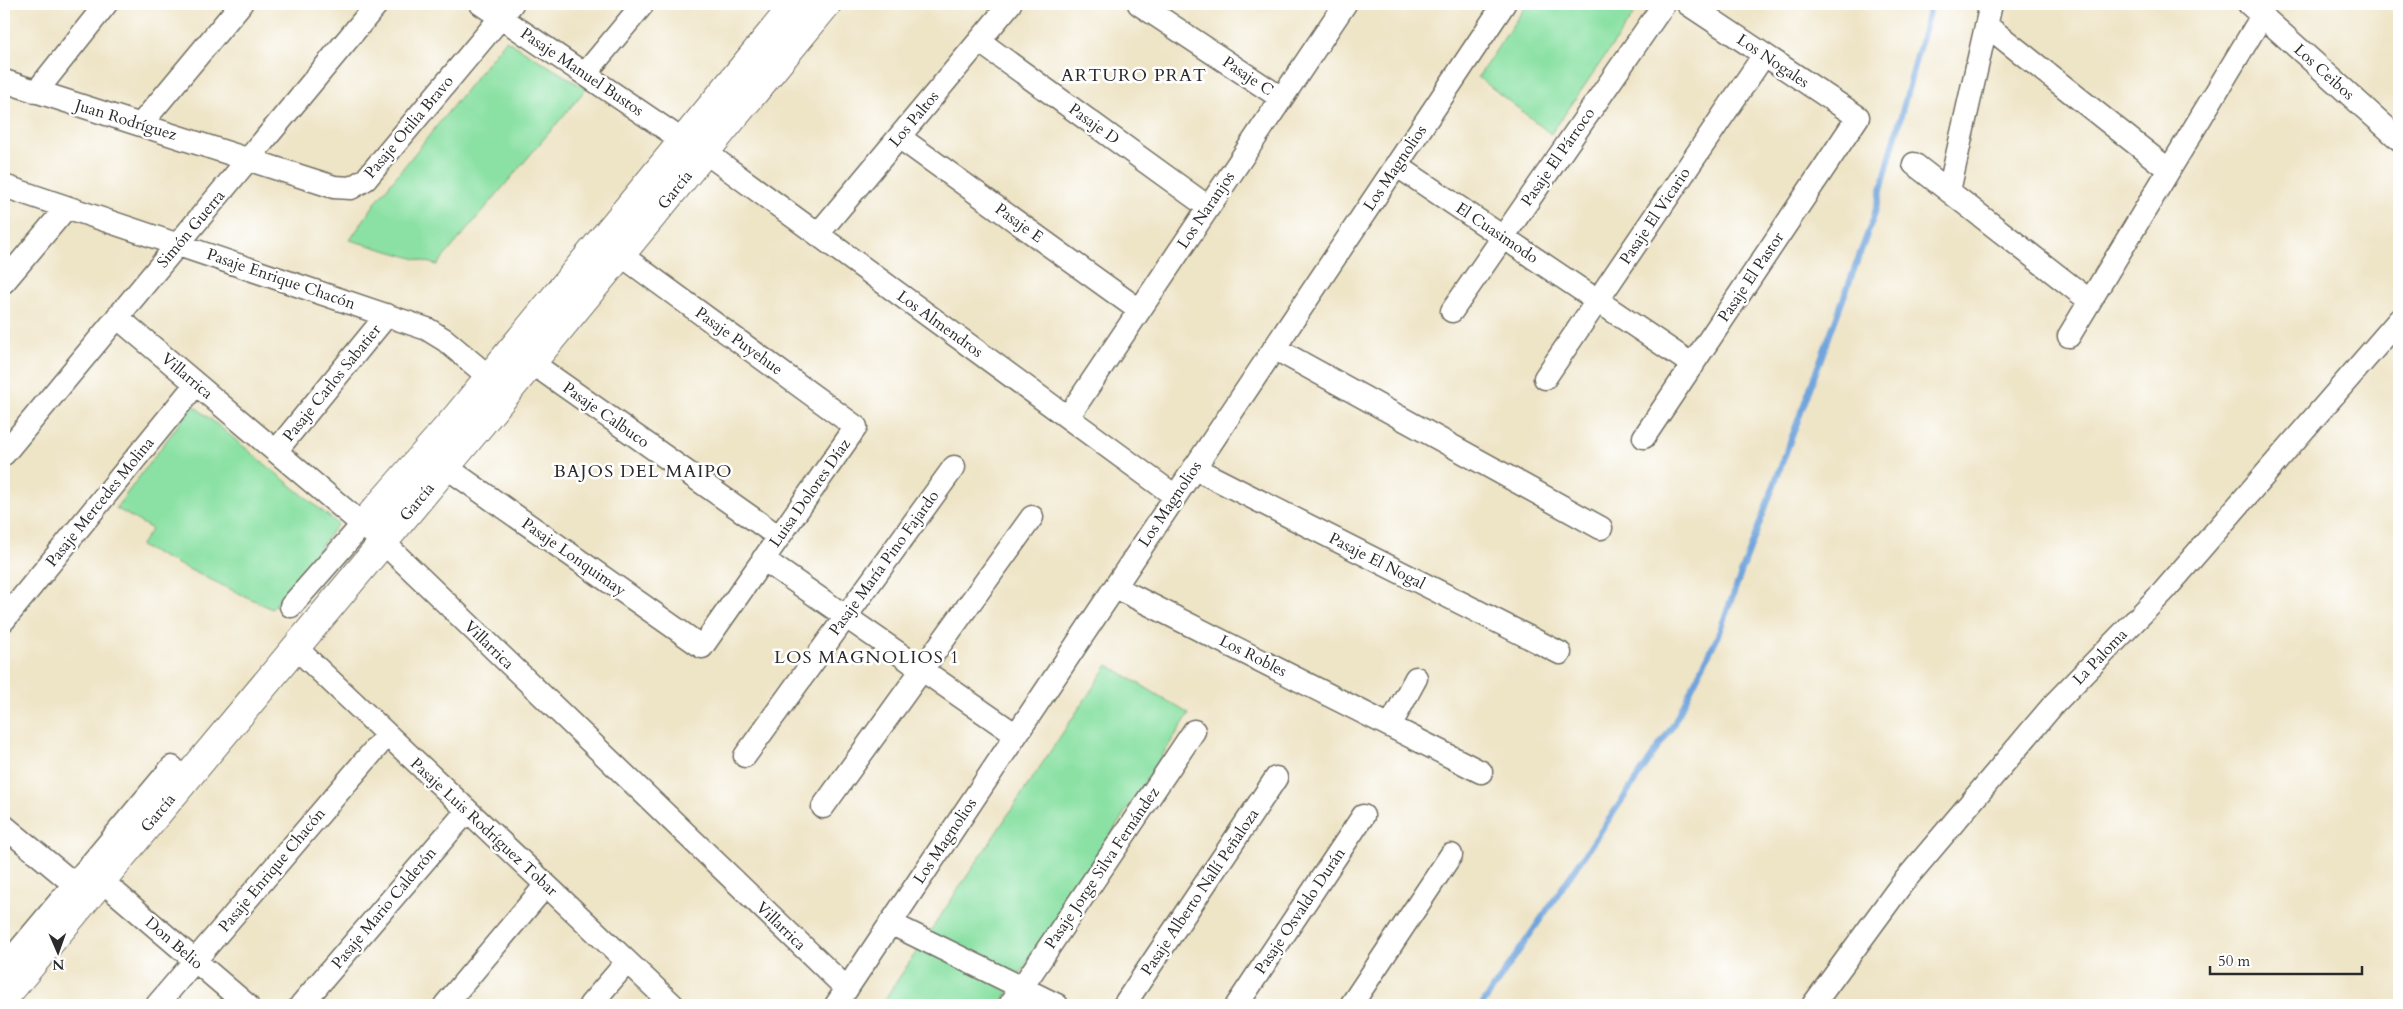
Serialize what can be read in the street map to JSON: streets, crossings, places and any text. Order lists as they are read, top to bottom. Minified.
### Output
{"streets":{"street":["Los Nogales","Pasaje Manuel Bustos","Los Ceibos","Pasaje C","Los Paltos","Juan Rodríguez","Pasaje D","Pasaje Otilia Bravo","Pasaje El Párroco","Los Magnolios","García","Los Naranjos","Pasaje El Vicario","Pasaje E","Simón Guerra","El Cuasimodo","Pasaje El Pastor","Pasaje Enrique Chacón","Los Almendros","Pasaje Puyehue","Villarrica","Pasaje Carlos Sabatier","Pasaje Calbuco","Luisa Dolores Díaz","Pasaje Mercedes Molina","Pasaje Lonquimay","Pasaje El Nogal","Pasaje María Pino Fajardo","Los Robles","La Paloma","Pasaje Luis Rodríguez Tobar","Pasaje Jorge Silva Fernández","Pasaje Alberto Nallí Peñaloza","Pasaje Mario Calderón","Pasaje Osvaldo Durán","Don Belio"]},"crossings":[["Los Nogales","Pasaje El Vicario"],["Los Nogales","Pasaje El Pastor"],["Pasaje Manuel Bustos","Pasaje Otilia Bravo"],["Pasaje Manuel Bustos","García"],["Pasaje Manuel Bustos","Los Almendros"],["Pasaje C","Los Naranjos"],["Los Paltos","Pasaje D"],["Los Paltos","Pasaje E"],["Los Paltos","Los Almendros"],["Juan Rodríguez","Pasaje Otilia Bravo"],["Juan Rodríguez","Simón Guerra"],["Pasaje D","Los Naranjos"],["Pasaje Otilia Bravo","Simón Guerra"],["Pasaje El Párroco","El Cuasimodo"],["Los Magnolios","El Cuasimodo"],["Los Magnolios","Los Almendros"],["Los Magnolios","Villarrica"],["Los Magnolios","Luisa Dolores Díaz"],["Los Magnolios","Pasaje El Nogal"],["Los Magnolios","Los Robles"],["García","Pasaje Enrique Chacón"],["García","Los Almendros"],["García","Pasaje Puyehue"],["García","Villarrica"],["García","Pasaje Calbuco"],["García","Pasaje Lonquimay"],["García","Pasaje Luis Rodríguez Tobar"],["García","Don Belio"],["Los Naranjos","Pasaje E"],["Los Naranjos","Los Almendros"],["Pasaje El Vicario","El Cuasimodo"],["Simón Guerra","Pasaje Enrique Chacón"],["Simón Guerra","Villarrica"],["El Cuasimodo","Pasaje El Pastor"],["Pasaje Enrique Chacón","Pasaje Carlos Sabatier"],["Pasaje Enrique Chacón","Pasaje Luis Rodríguez Tobar"],["Pasaje Enrique Chacón","Don Belio"],["Pasaje Puyehue","Luisa Dolores Díaz"],["Villarrica","Pasaje Carlos Sabatier"],["Villarrica","Pasaje Mercedes Molina"],["Pasaje Calbuco","Luisa Dolores Díaz"],["Luisa Dolores Díaz","Pasaje Lonquimay"],["Luisa Dolores Díaz","Pasaje María Pino Fajardo"],["Pasaje Luis Rodríguez Tobar","Pasaje Mario Calderón"]],"districts":["ARTURO PRAT","BAJOS DEL MAIPO","LOS MAGNOLIOS 1"],"scale_bar":"50 m","north":"bottom"}
